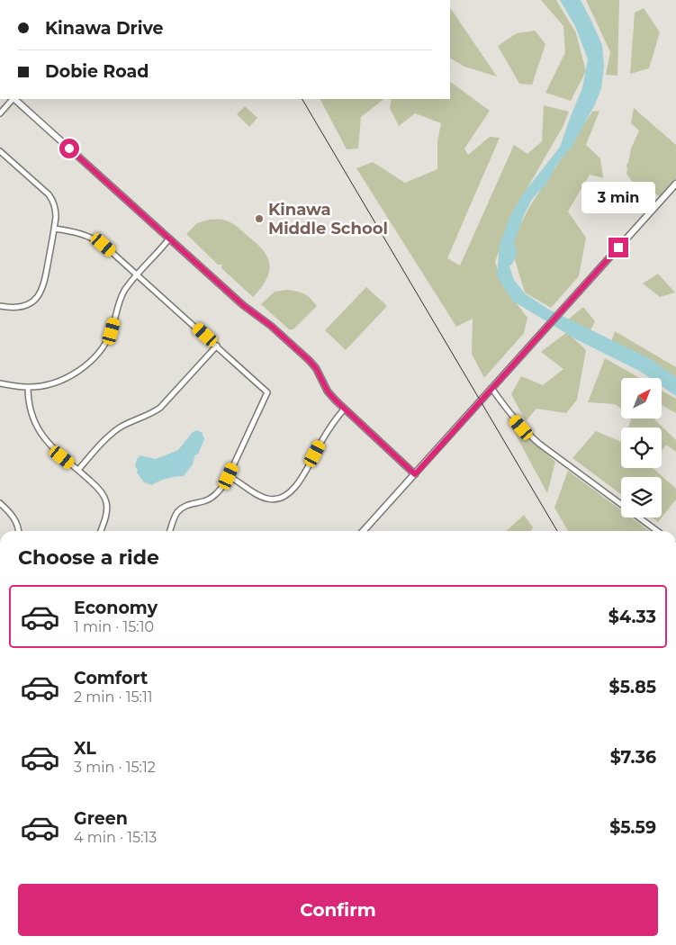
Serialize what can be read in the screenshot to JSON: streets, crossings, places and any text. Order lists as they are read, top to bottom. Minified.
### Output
{"places":["Kinawa Middle School"],"north":"top right","page":{"banner":["Kinawa Drive","Dobie Road"],"bubble":"3 min","heading":"Choose a ride","list":[{"name":"Economy","note":"1 min · 15:10","value":"$4.33"},{"name":"Comfort","note":"2 min · 15:11","value":"$5.85"},{"name":"XL","note":"3 min · 15:12","value":"$7.36"},{"name":"Green","note":"4 min · 15:13","value":"$5.59"}],"buttons":"Confirm"}}
